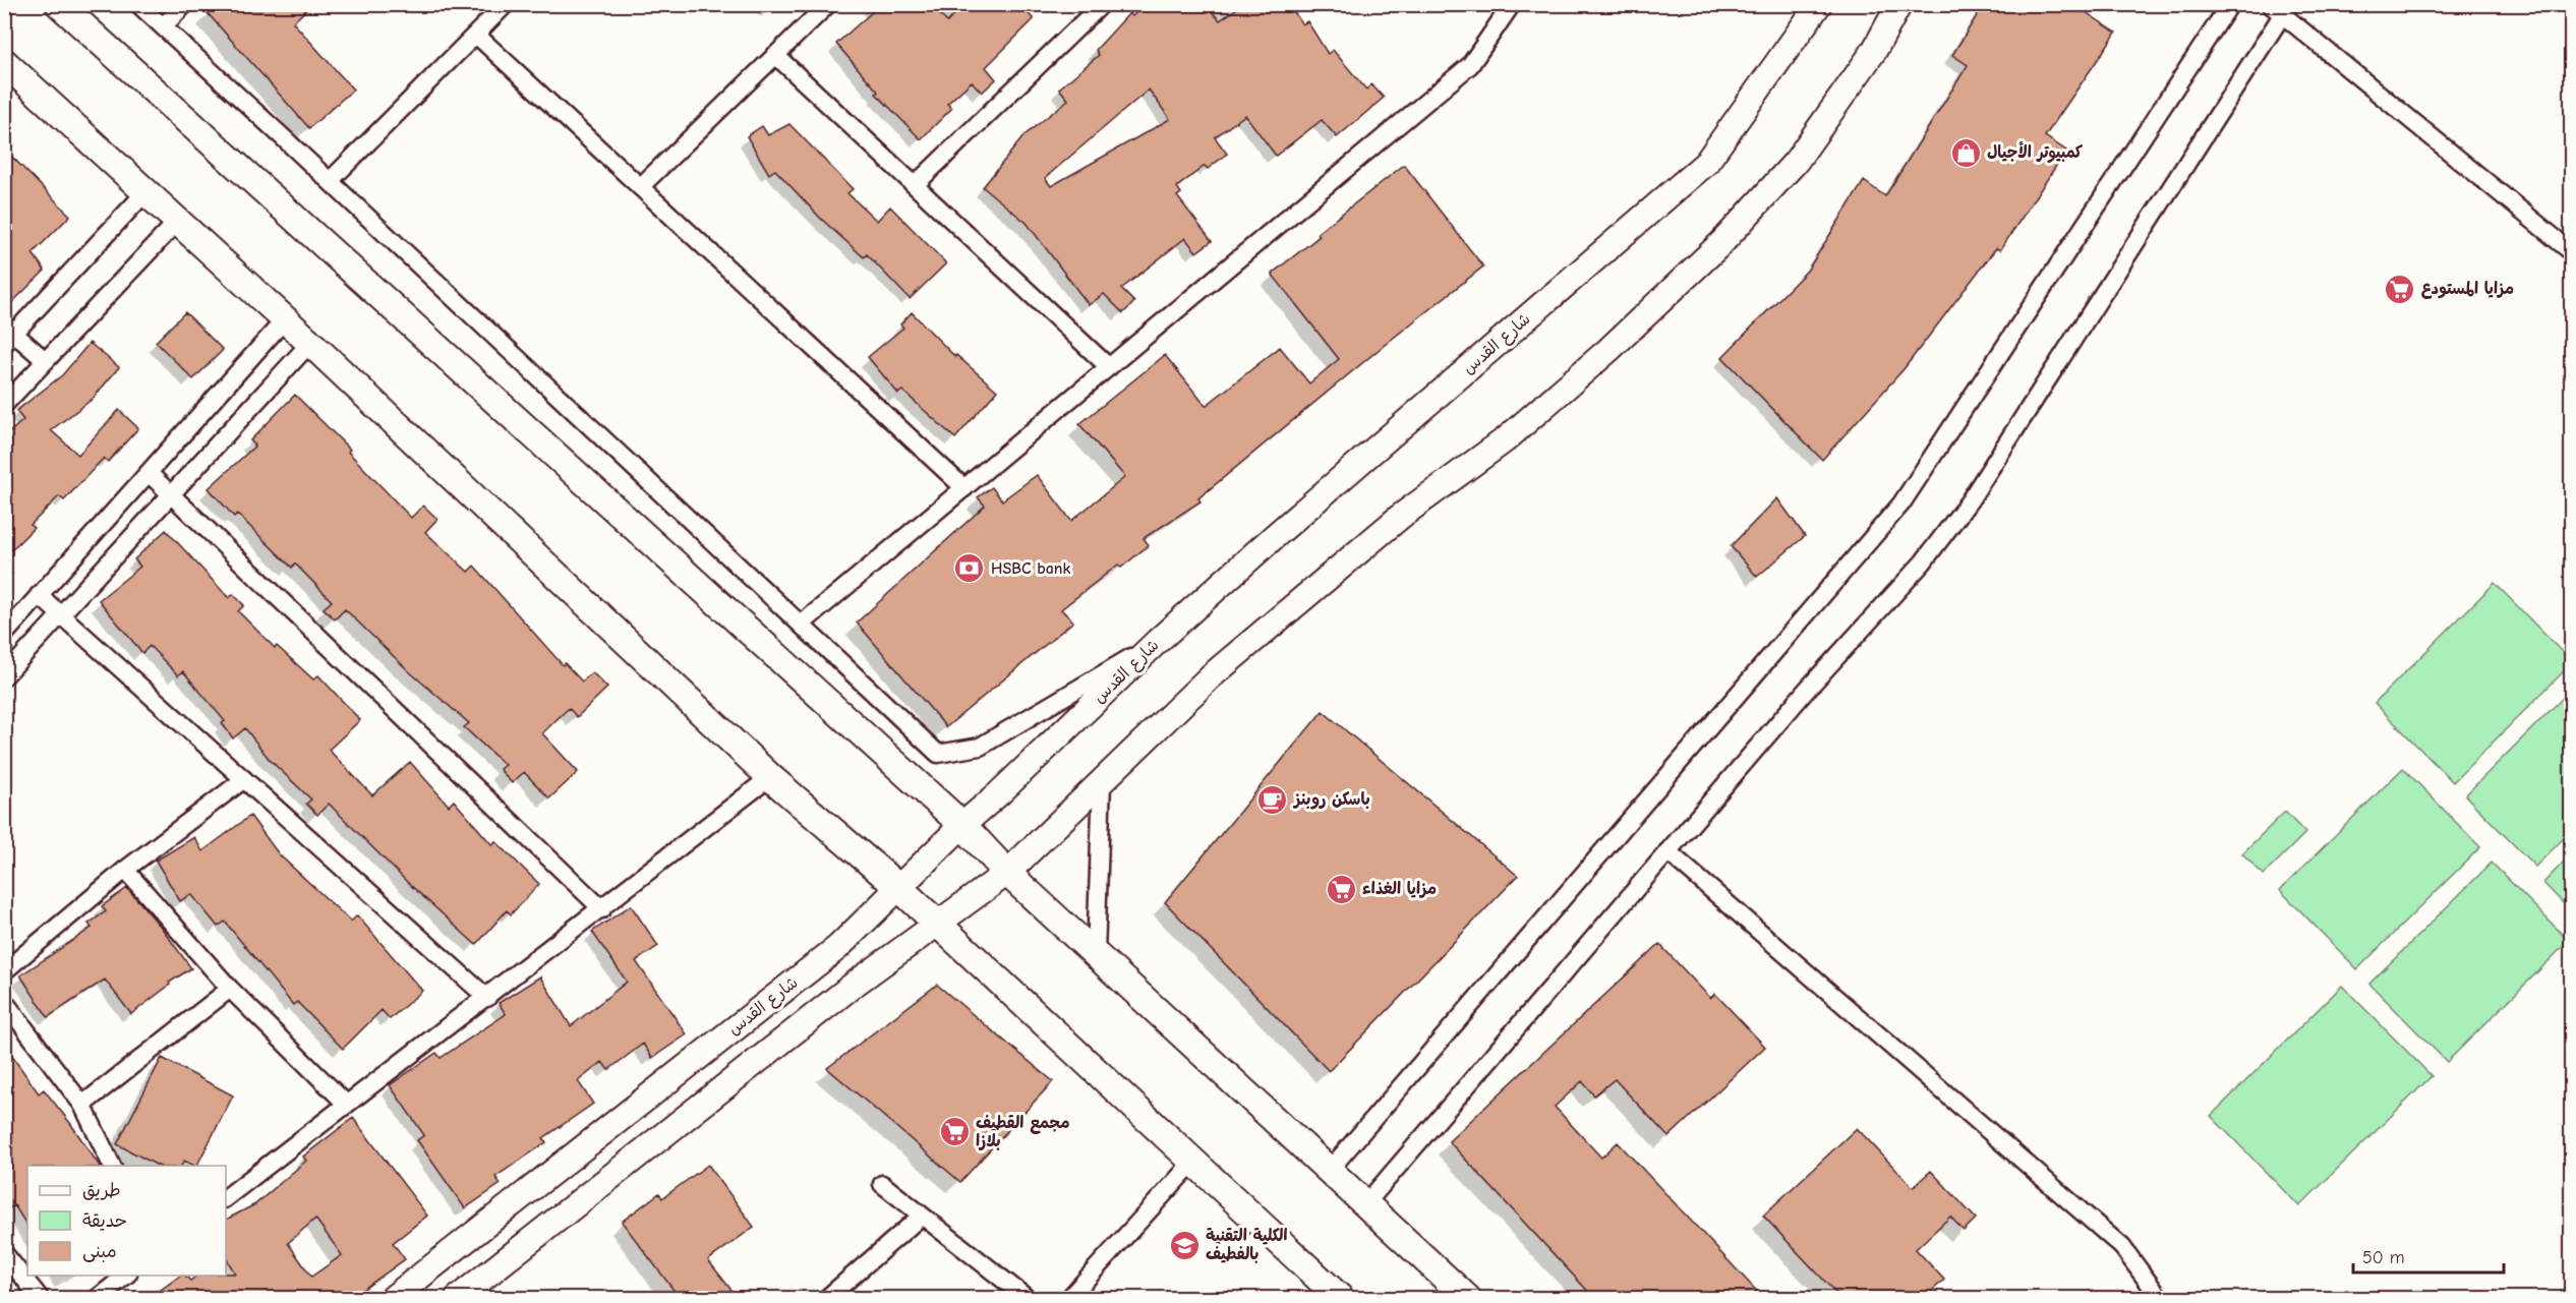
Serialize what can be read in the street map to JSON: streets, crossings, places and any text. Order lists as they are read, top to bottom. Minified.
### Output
{"streets":{"main road":["شارع القدس"]},"places":{"shop":["كمبيوتر الأجيال"],"supermarket":["مزايا المستودع","مزايا الغذاء","مجمع القطيف بلازا"],"bank":["HSBC bank"],"cafe":["باسكن روبنز"],"school or university":["الكلية التقنية بالفطيف"]},"legend":["طريق","حديقة","مبنى"],"scale_bar":"50 m"}
